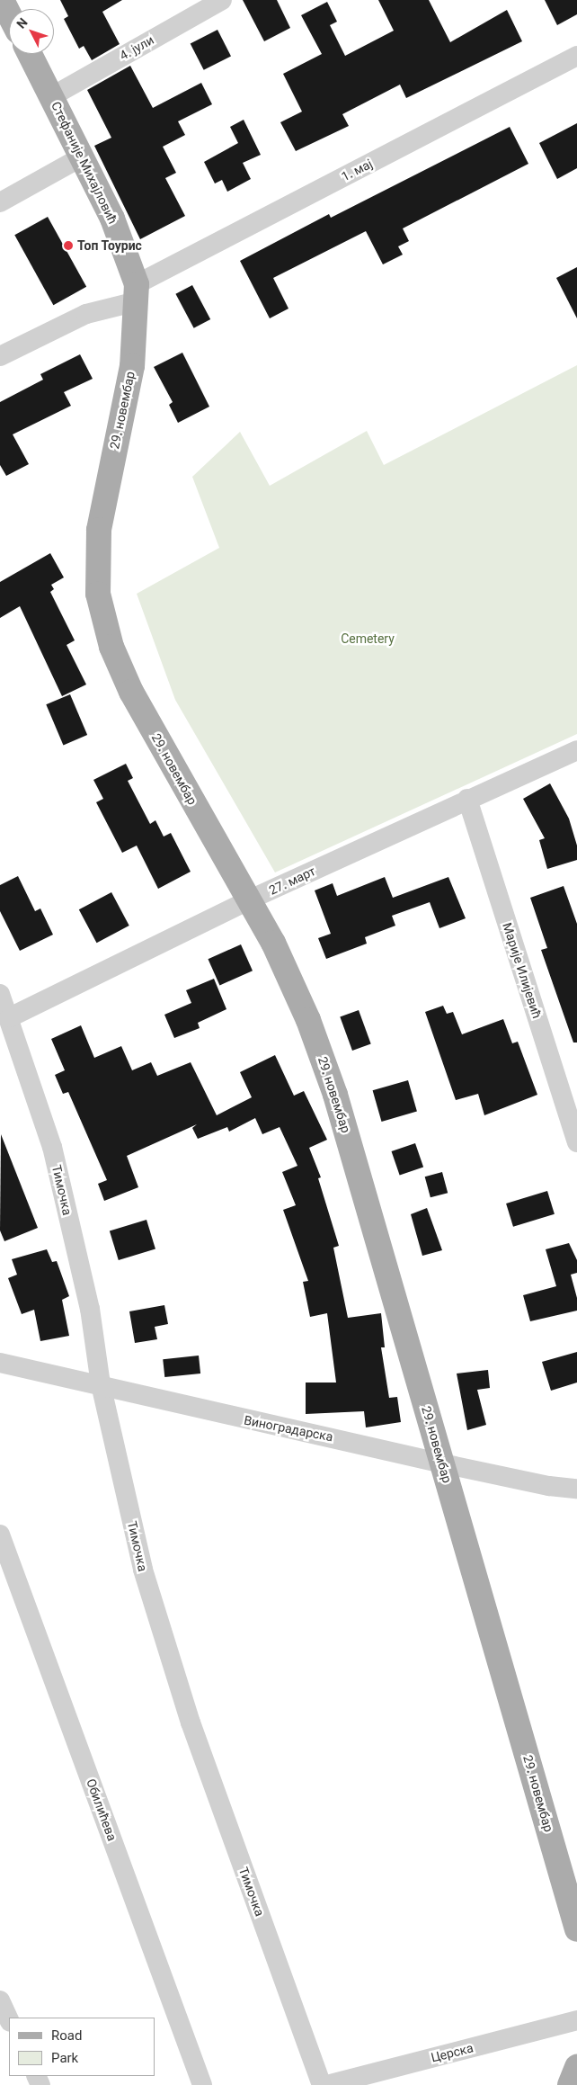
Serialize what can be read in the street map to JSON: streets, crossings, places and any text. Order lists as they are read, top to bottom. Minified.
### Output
{"streets":{"main road":["Стефаније Михајловић","29. новембар"],"street":["4. јули","1. мај","27. март","Марије Илијевић","Тимочка","Виноградарска","Обилићева","Церска"]},"crossings":[["4. јули","Стефаније Михајловић"],["Стефаније Михајловић","1. мај"],["Стефаније Михајловић","29. новембар"],["1. мај","29. новембар"],["29. новембар","27. март"],["29. новембар","Виноградарска"],["27. март","Марије Илијевић"],["27. март","Тимочка"],["Тимочка","Виноградарска"]],"parks":["Cemetery"],"places":["Топ Тоурис"],"legend":["Road","Park"],"north":"top left"}
